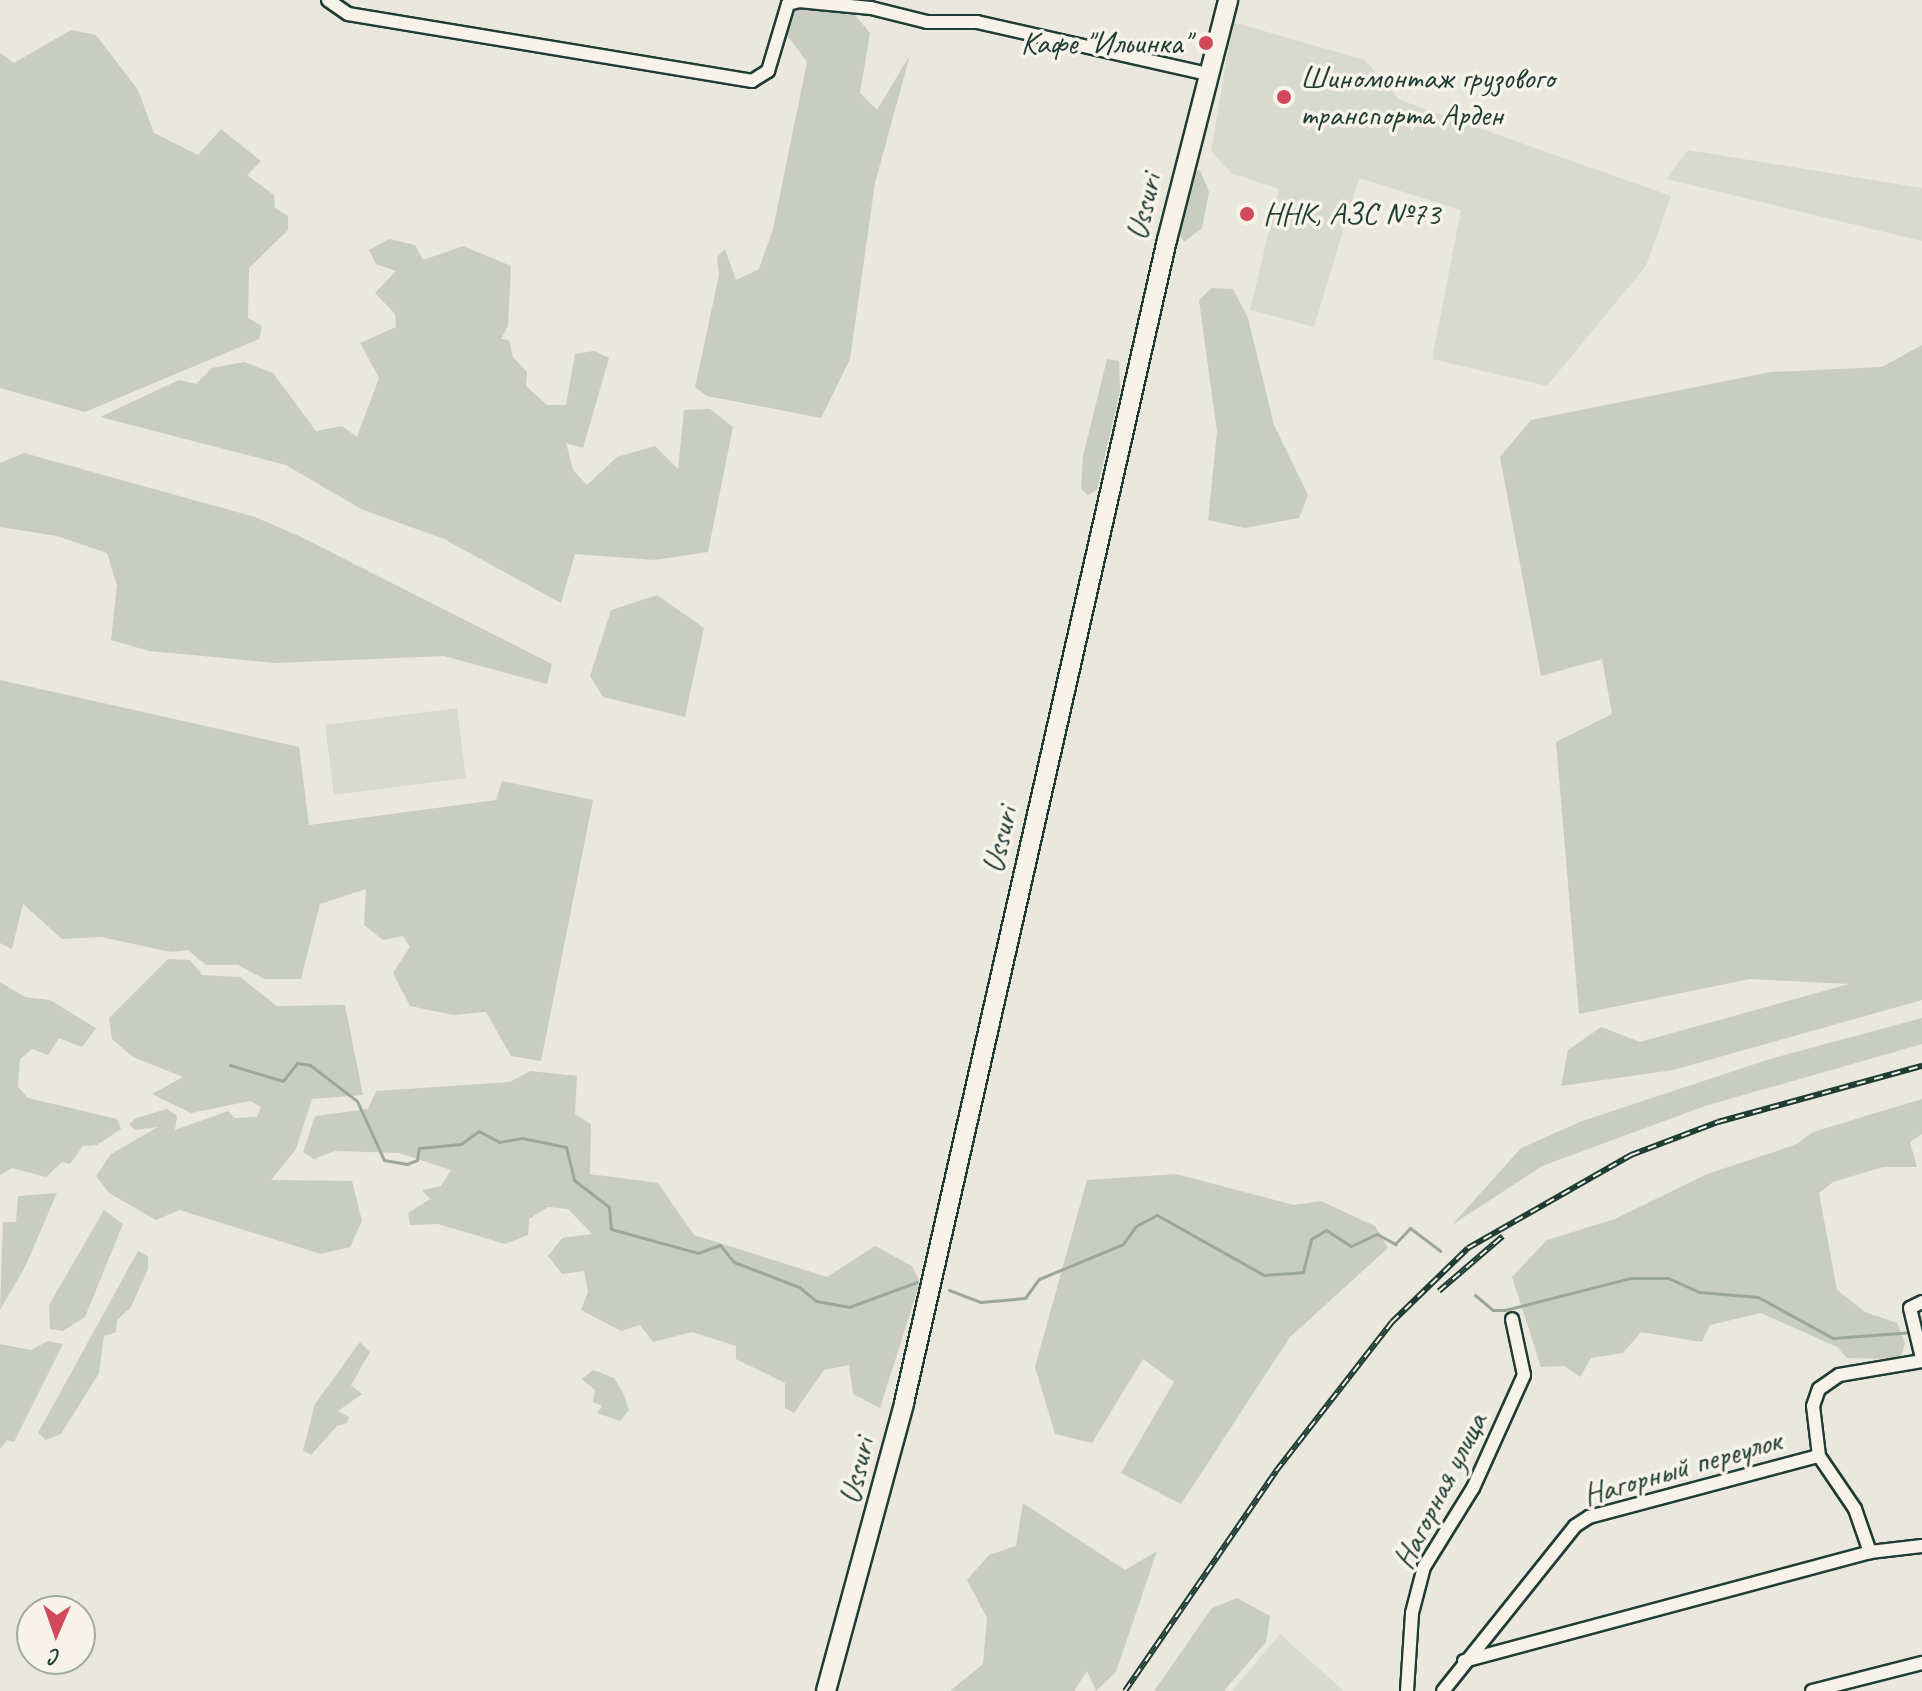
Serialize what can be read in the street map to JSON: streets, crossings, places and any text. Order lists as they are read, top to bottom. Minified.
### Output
{"streets":{"highway":["Ussuri"],"street":["Нагорный переулок","Нагорная улица"]},"places":["Кафе \"Ильинка\"","Шиномонтаж грузового транспорта Арден","ННК, АЗС №73"],"north":"bottom"}
